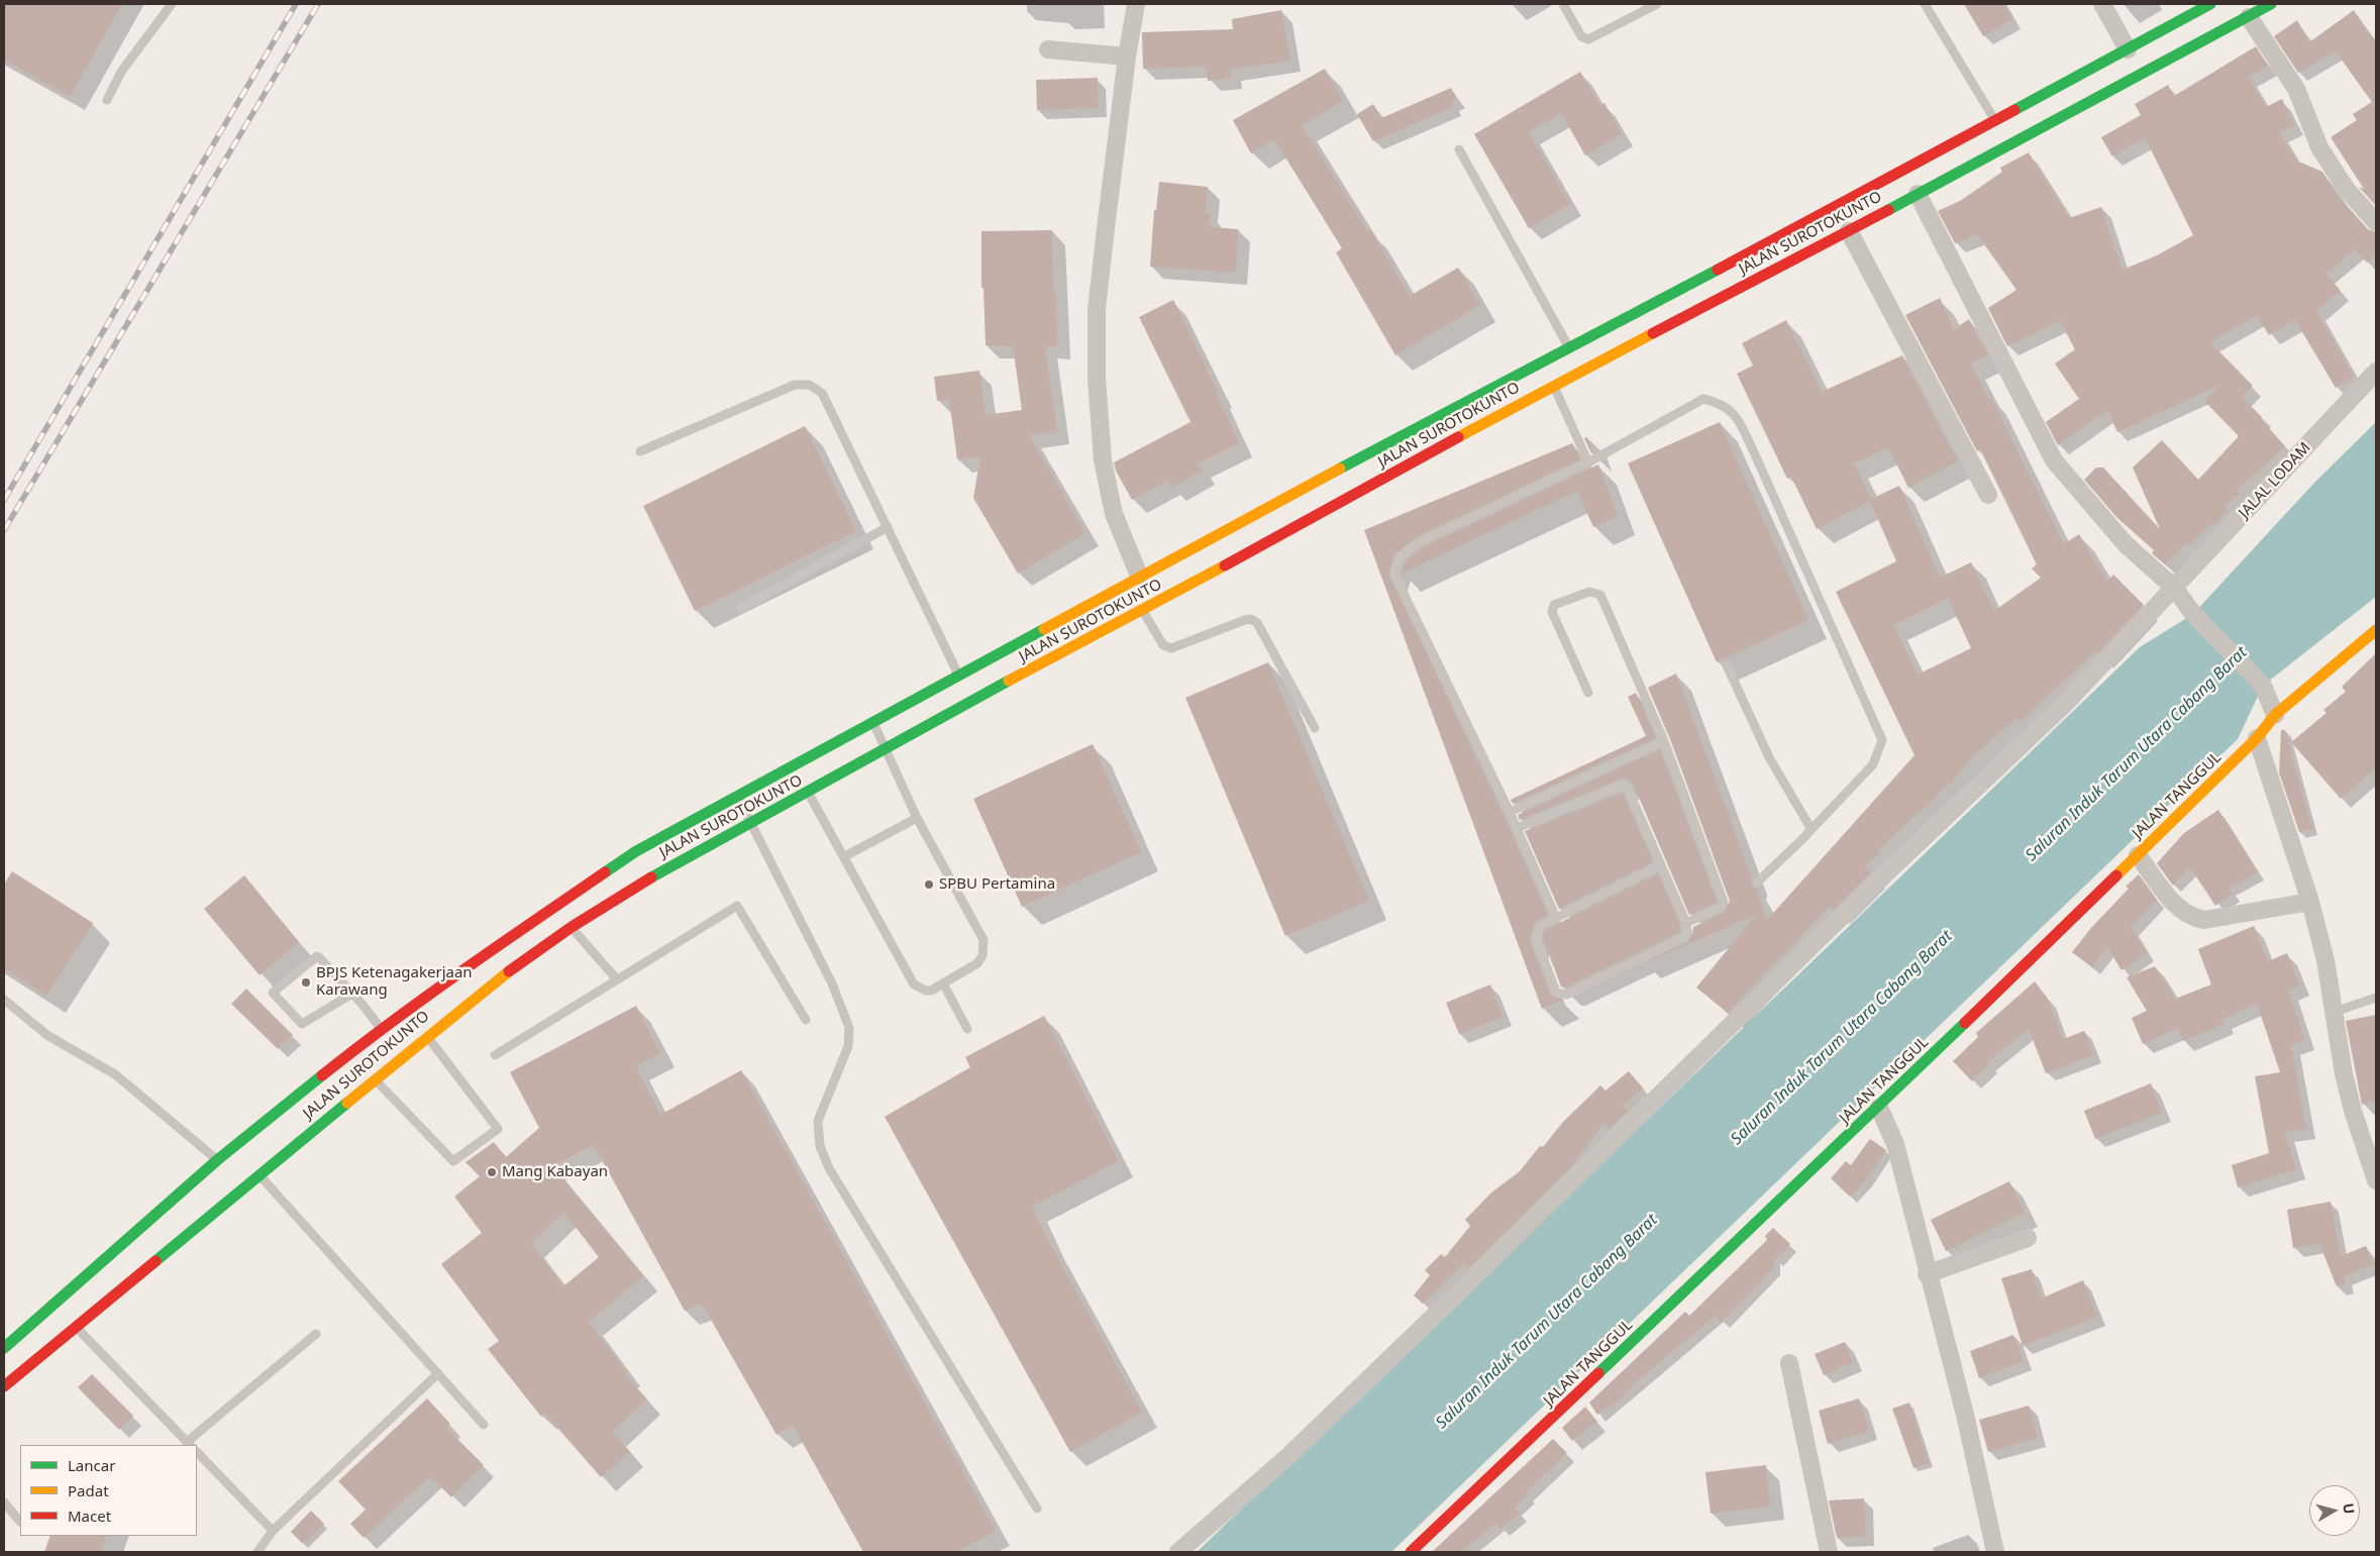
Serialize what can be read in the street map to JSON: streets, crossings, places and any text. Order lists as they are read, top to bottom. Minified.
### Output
{"streets":{"main road":["JALAN SUROTOKUNTO","JALAN TANGGUL"],"street":["JALAL LODAM"]},"water":["Saluran Induk Tarum Utara Cabang Barat"],"places":["SPBU Pertamina","BPJS Ketenagakerjaan Karawang","Mang Kabayan"],"legend":["Lancar","Padat","Macet"],"north":"right"}
